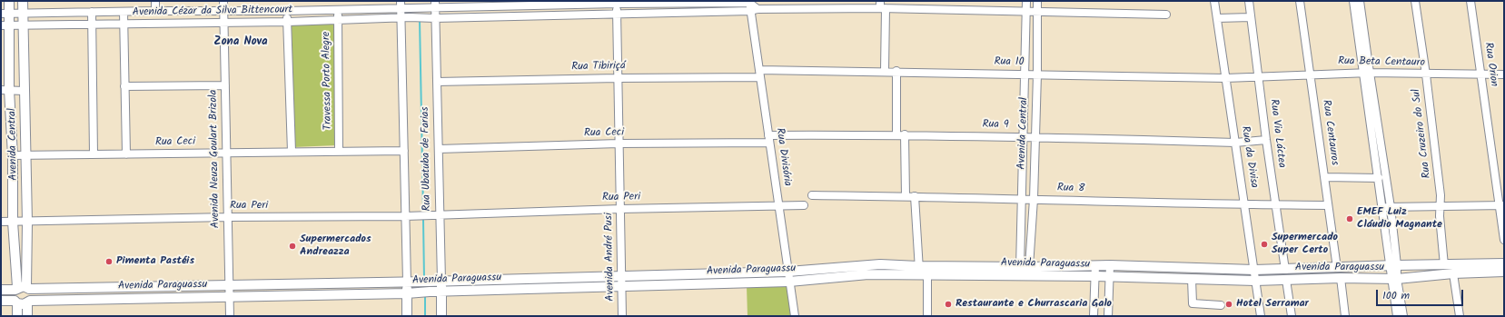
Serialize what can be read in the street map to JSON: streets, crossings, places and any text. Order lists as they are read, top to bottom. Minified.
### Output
{"streets":{"main road":["Avenida Central","Rua Ubatuba de Farias","Avenida Paraguassu"],"street":["Avenida Cézar da Silva Bittencourt","Rua 10","Rua Beta Centauro","Rua Orion","Rua Tibiriçá","Travessa Porto Alegre","Rua 9","Rua Centauros","Rua Ceci","Rua Via Láctea","Rua Cruzeiro do Sul","Rua Divisória","Rua da Divisa","Avenida Neuza Goulart Brizola","Rua 8","Rua Peri","Avenida André Pusi"]},"crossings":[["Avenida Cézar da Silva Bittencourt","Travessa Porto Alegre"],["Avenida Cézar da Silva Bittencourt","Avenida Central"],["Avenida Cézar da Silva Bittencourt","Rua Divisória"],["Avenida Cézar da Silva Bittencourt","Avenida Neuza Goulart Brizola"],["Avenida Cézar da Silva Bittencourt","Rua Ubatuba de Farias"],["Avenida Cézar da Silva Bittencourt","Avenida André Pusi"],["Rua 10","Rua Beta Centauro"],["Rua 10","Rua Tibiriçá"],["Rua 10","Avenida Central"],["Rua 10","Rua Via Láctea"],["Rua 10","Rua Divisória"],["Rua 10","Rua da Divisa"],["Rua Beta Centauro","Rua Orion"],["Rua Beta Centauro","Rua Centauros"],["Rua Beta Centauro","Rua Via Láctea"],["Rua Beta Centauro","Rua Cruzeiro do Sul"],["Rua Tibiriçá","Rua Divisória"],["Rua Tibiriçá","Rua Ubatuba de Farias"],["Rua Tibiriçá","Avenida André Pusi"],["Travessa Porto Alegre","Rua Ceci"],["Rua 9","Avenida Central"],["Rua 9","Rua Via Láctea"],["Rua 9","Rua Divisória"],["Rua 9","Rua da Divisa"],["Rua Centauros","Rua 8"],["Rua Centauros","Avenida Paraguassu"],["Rua Ceci","Avenida Central"],["Rua Ceci","Rua Divisória"],["Rua Ceci","Avenida Neuza Goulart Brizola"],["Rua Ceci","Rua Ubatuba de Farias"],["Rua Ceci","Avenida André Pusi"],["Avenida Central","Rua 8"],["Avenida Central","Rua Peri"],["Avenida Central","Avenida Paraguassu"],["Rua Via Láctea","Rua 8"],["Rua Via Láctea","Avenida Paraguassu"],["Rua Cruzeiro do Sul","Avenida Paraguassu"],["Rua Divisória","Rua Peri"],["Rua Divisória","Avenida Paraguassu"],["Rua da Divisa","Rua 8"],["Rua da Divisa","Avenida Paraguassu"],["Avenida Neuza Goulart Brizola","Rua Peri"],["Avenida Neuza Goulart Brizola","Avenida Paraguassu"],["Rua Ubatuba de Farias","Rua Peri"],["Rua Ubatuba de Farias","Avenida Paraguassu"],["Rua Peri","Avenida André Pusi"],["Avenida André Pusi","Avenida Paraguassu"]],"districts":["Zona Nova"],"places":["EMEF Luiz Cláudio Magnante","Supermercado Super Certo","Supermercados Andreazza","Pimenta Pastéis","Restaurante e Churrascaria Galo","Hotel Serramar"],"scale_bar":"100 m"}
